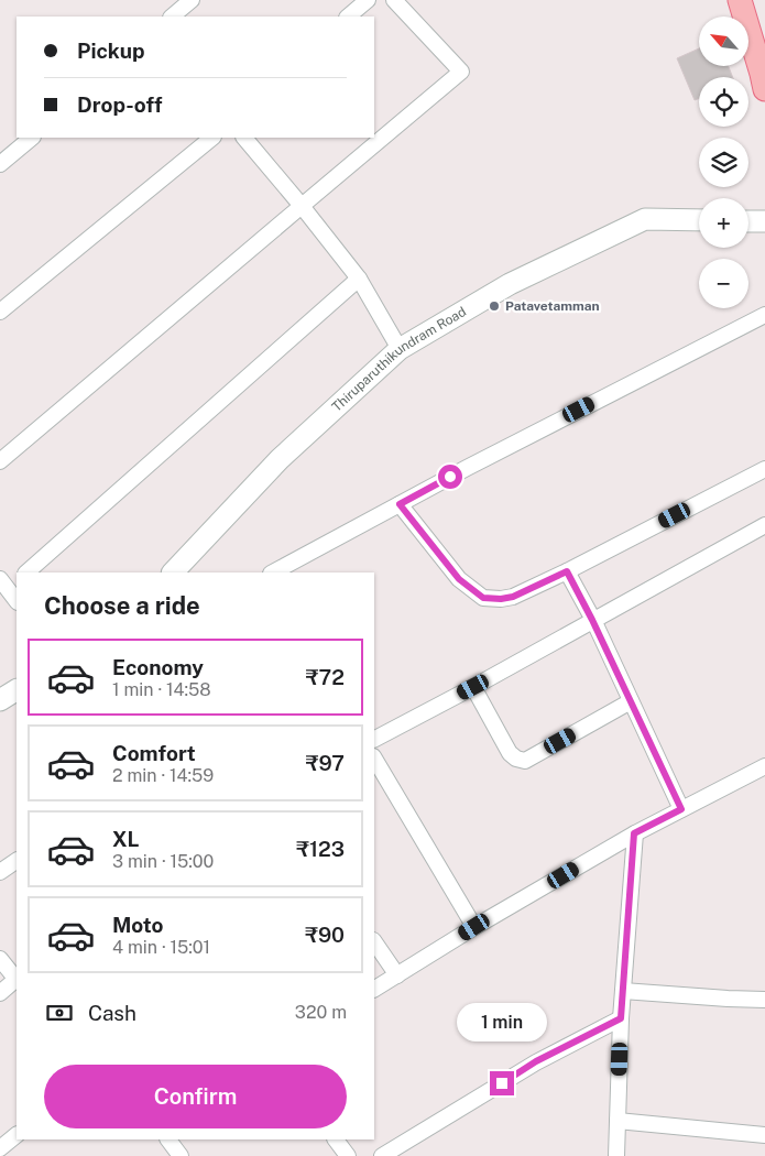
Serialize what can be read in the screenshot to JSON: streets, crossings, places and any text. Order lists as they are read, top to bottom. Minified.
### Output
{"streets":{"street":["Thiruparuthikundram Road"]},"places":["Patavetamman"],"north":"top left","page":{"map_buttons":["+","−"],"banner":["Pickup","Drop-off"],"heading":"Choose a ride","list":[{"name":"Economy","note":"1 min · 14:58","value":"₹72"},{"name":"Comfort","note":"2 min · 14:59","value":"₹97"},{"name":"XL","note":"3 min · 15:00","value":"₹123"},{"name":"Moto","note":"4 min · 15:01","value":"₹90"}],"pay":["Cash","320 m"],"bubble":"1 min","buttons":"Confirm"}}
